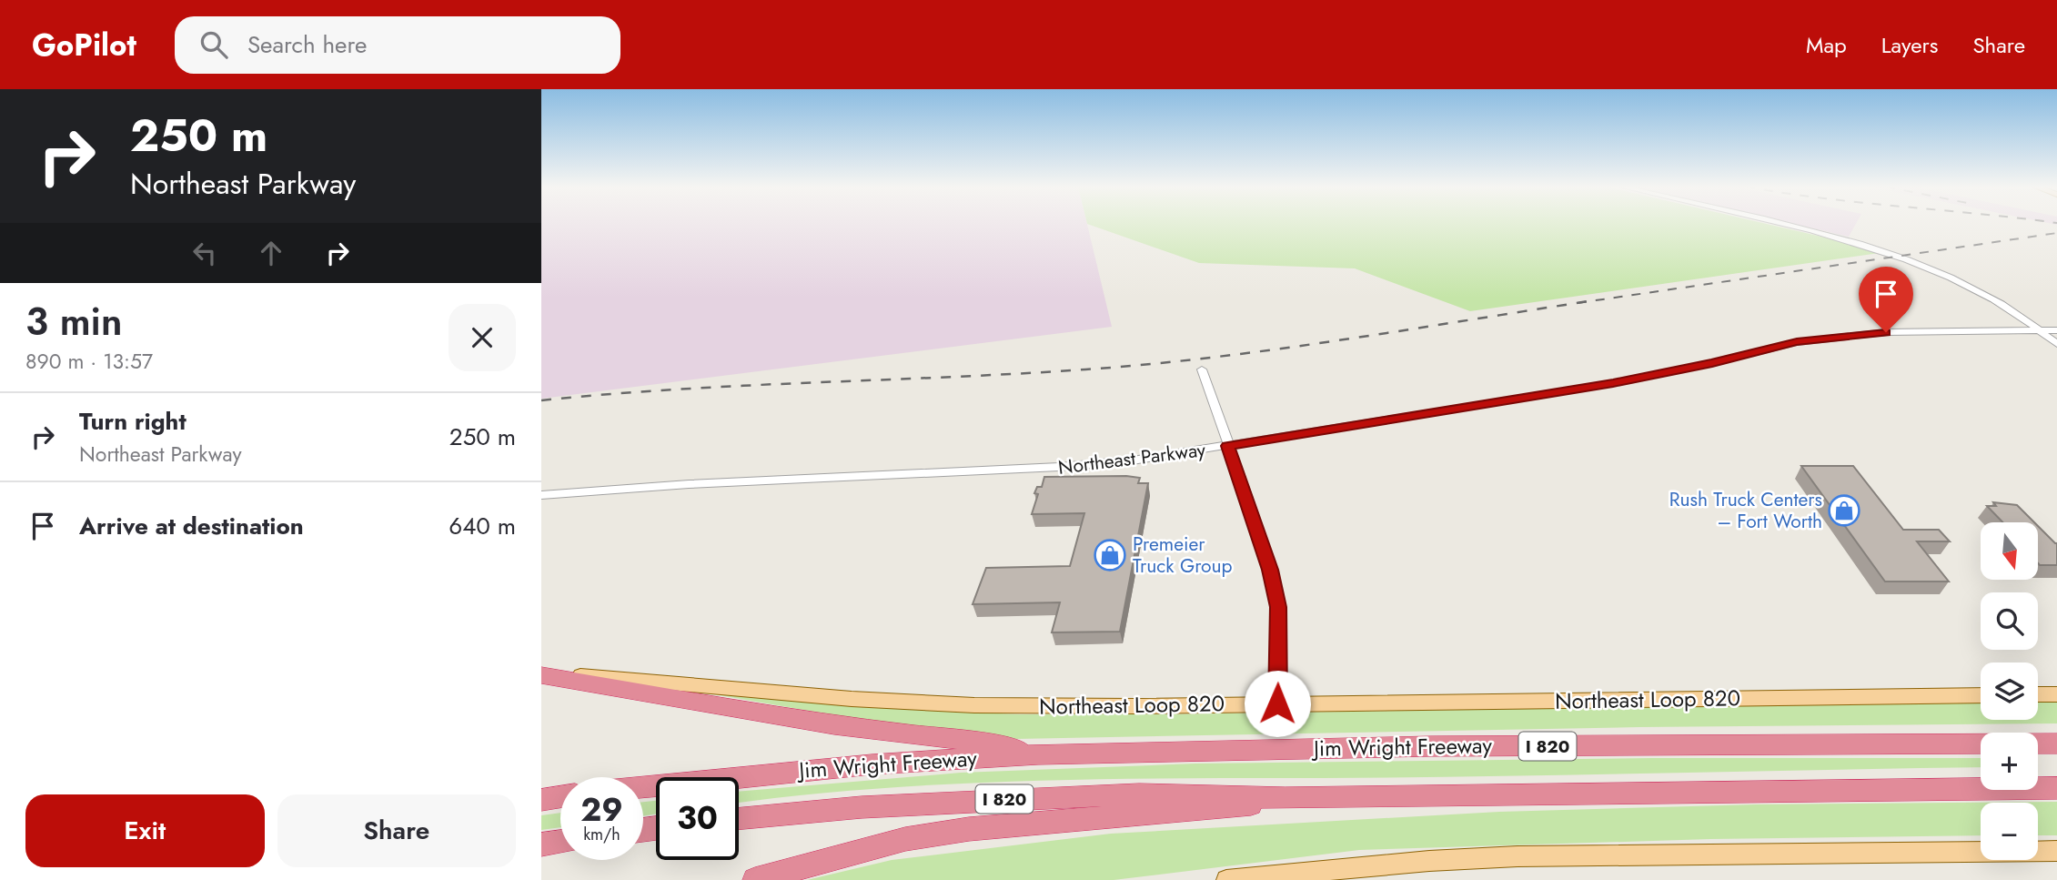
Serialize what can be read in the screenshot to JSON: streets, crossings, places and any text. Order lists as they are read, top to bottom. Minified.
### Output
{"streets":{"highway":["I 820","Jim Wright Freeway"],"main road":["Northeast Loop 820"],"street":["Northeast Parkway"]},"places":{"shop":["Rush Truck Centers – Fort Worth","Premeier Truck Group"]},"north":"bottom","page":{"header":"GoPilot","search":"Search here","nav":["Map","Layers","Share"],"turn":["250 m","Northeast Parkway"],"heading":["3 min","890 m · 13:57"],"list":[{"name":"Turn right","note":"Northeast Parkway","value":"250 m"},{"name":"Arrive at destination","value":"640 m"}],"map_buttons":["+","−"],"speed":"29 km/h","limit":"30","buttons":["Exit","Share"]}}
